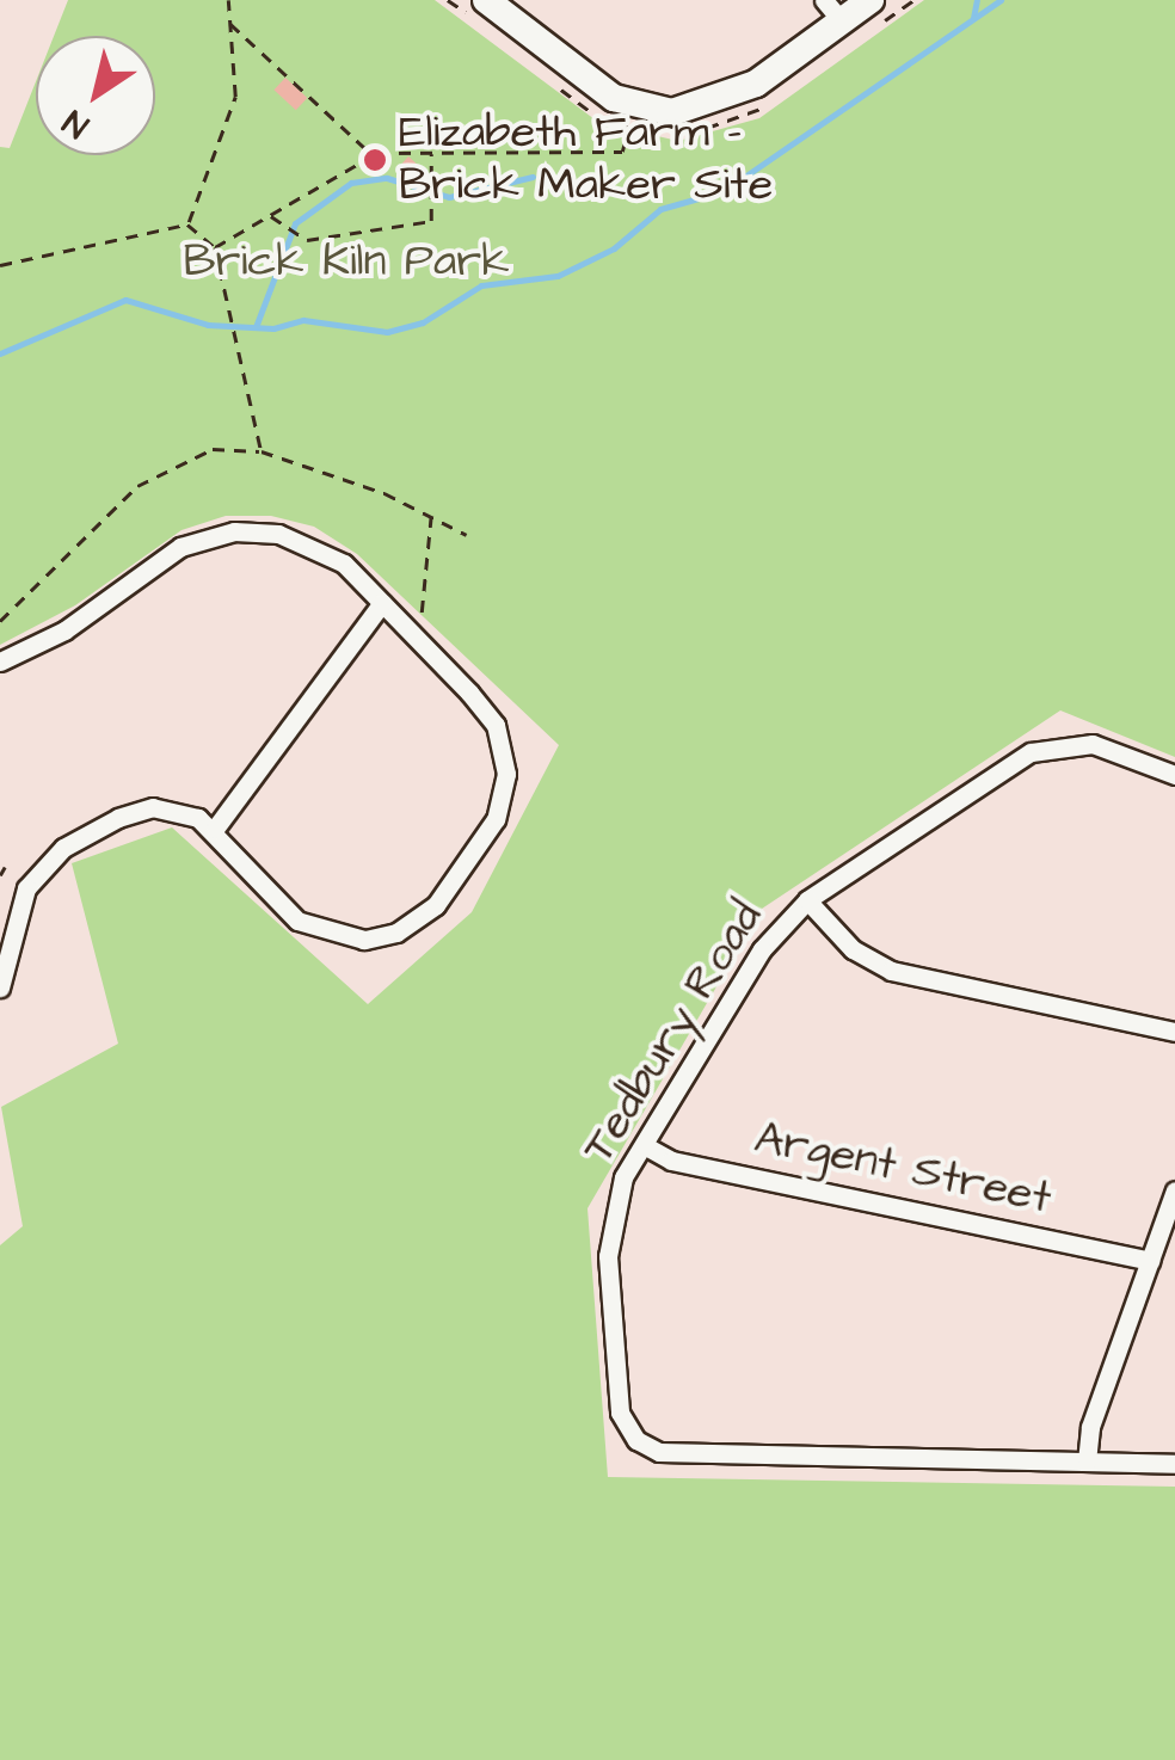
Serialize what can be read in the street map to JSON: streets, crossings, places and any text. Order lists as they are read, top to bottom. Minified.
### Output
{"streets":{"street":["Tedbury Road","Argent Street"]},"crossings":[["Tedbury Road","Argent Street"]],"parks":["Brick Kiln Park"],"places":["Elizabeth Farm - Brick Maker Site"],"north":"bottom left"}
